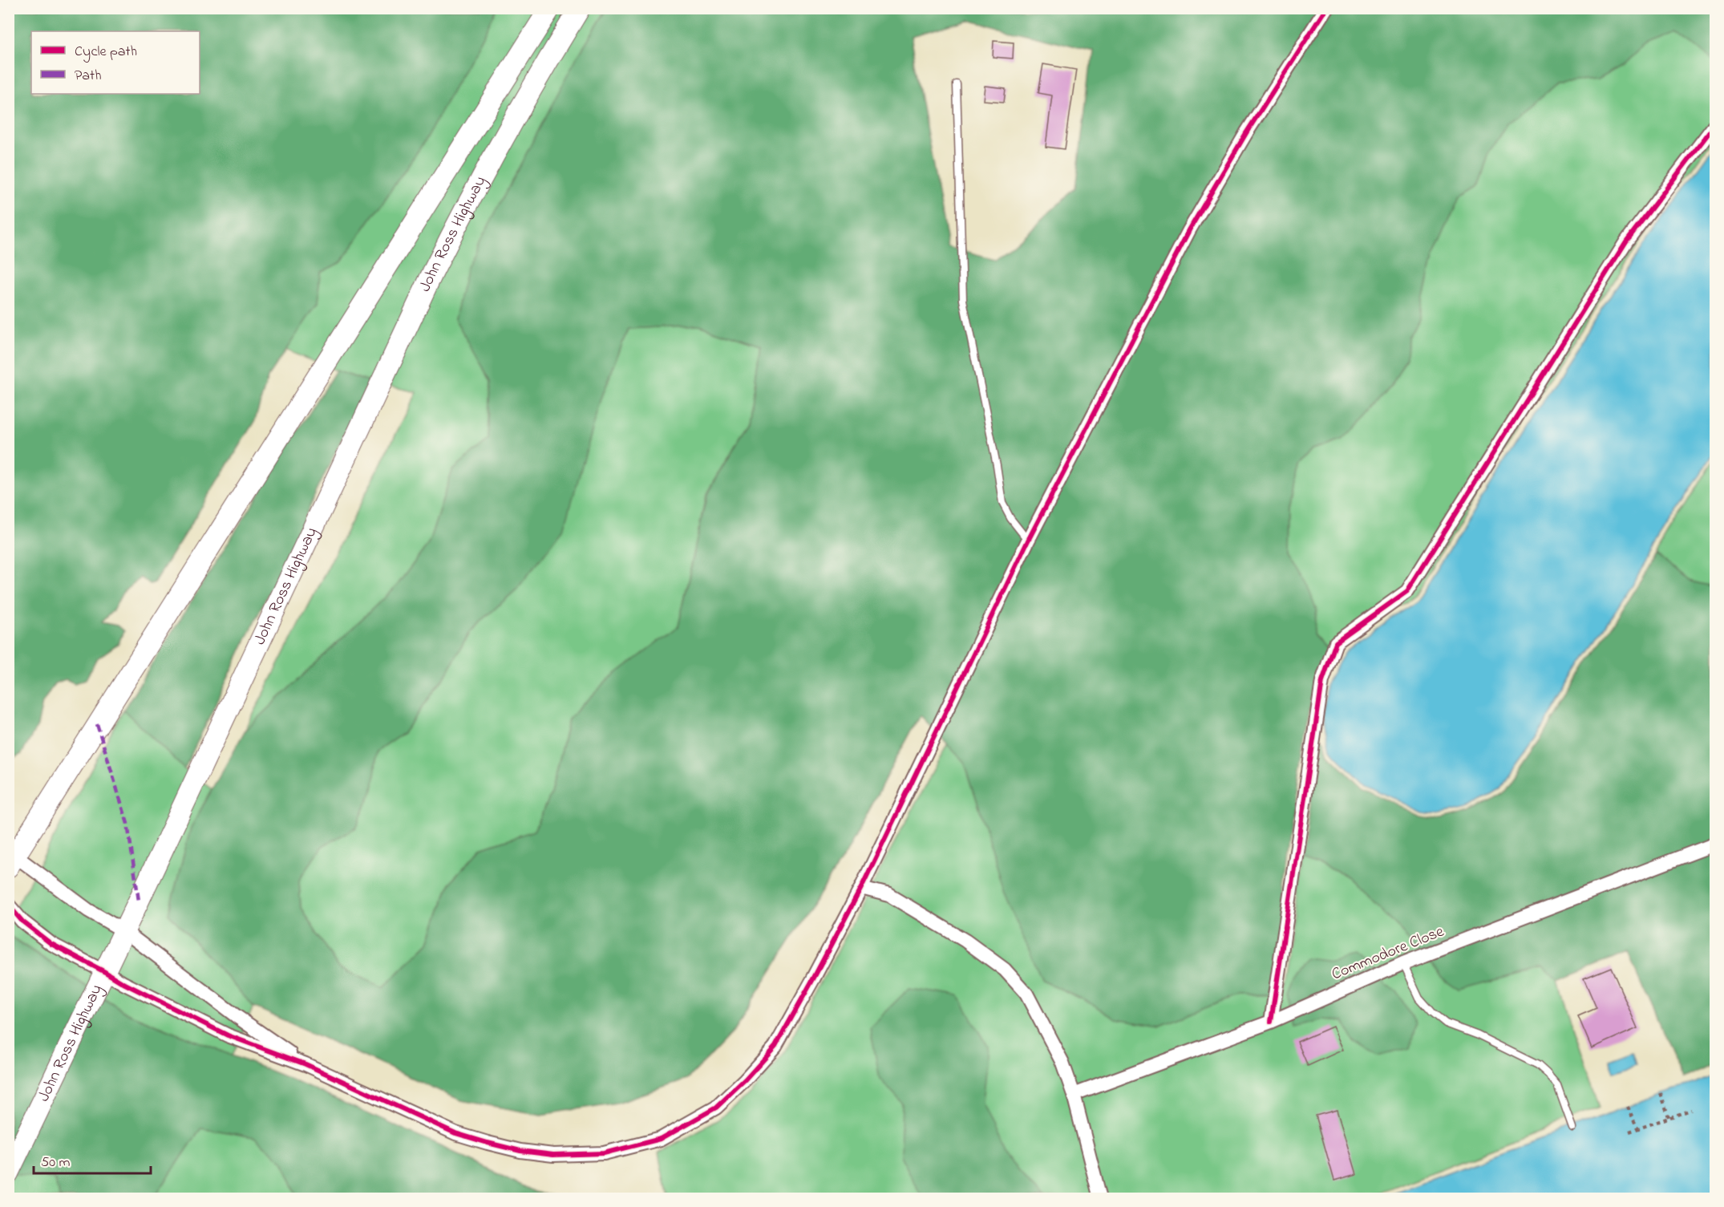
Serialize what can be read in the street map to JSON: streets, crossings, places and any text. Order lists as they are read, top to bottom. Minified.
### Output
{"streets":{"main road":["John Ross Highway"],"street":["Commodore Close"]},"legend":["Cycle path","Path"],"scale_bar":"50 m"}
